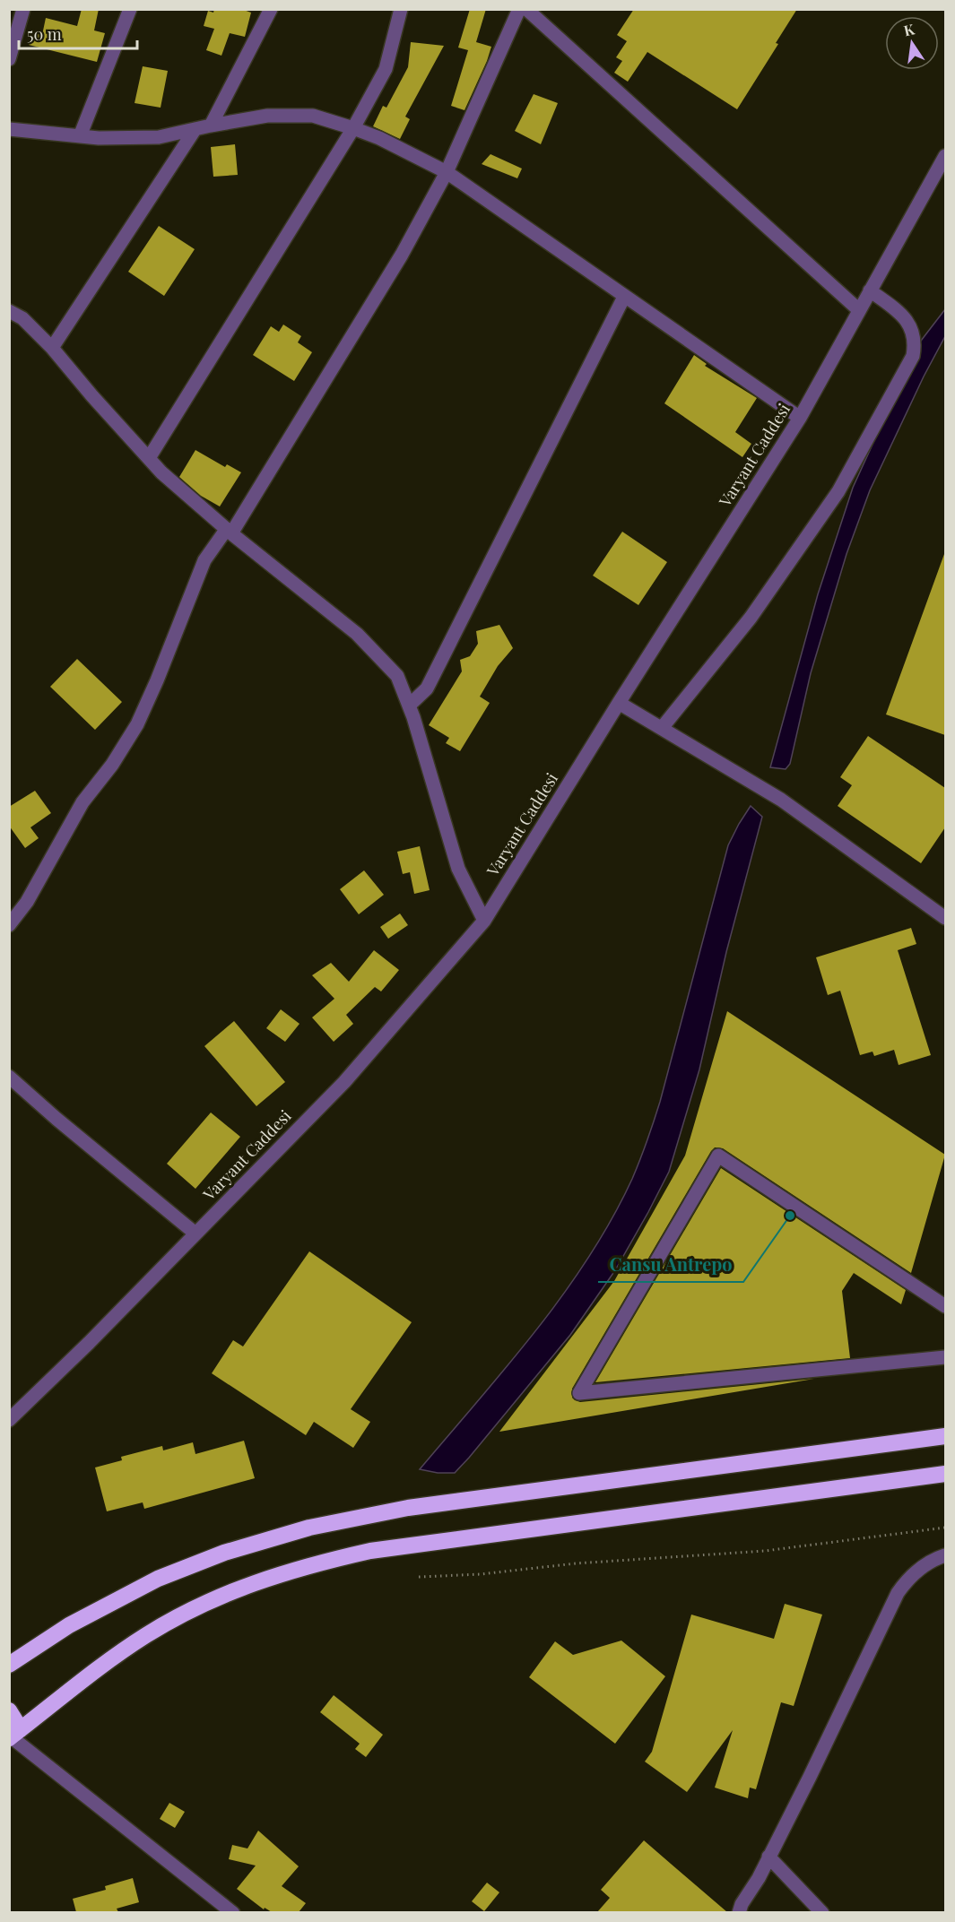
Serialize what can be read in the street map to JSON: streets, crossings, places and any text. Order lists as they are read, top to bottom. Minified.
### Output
{"streets":{"street":["Varyant Caddesi"]},"places":["Cansu Antrepo"],"scale_bar":"50 m","north":"top"}
